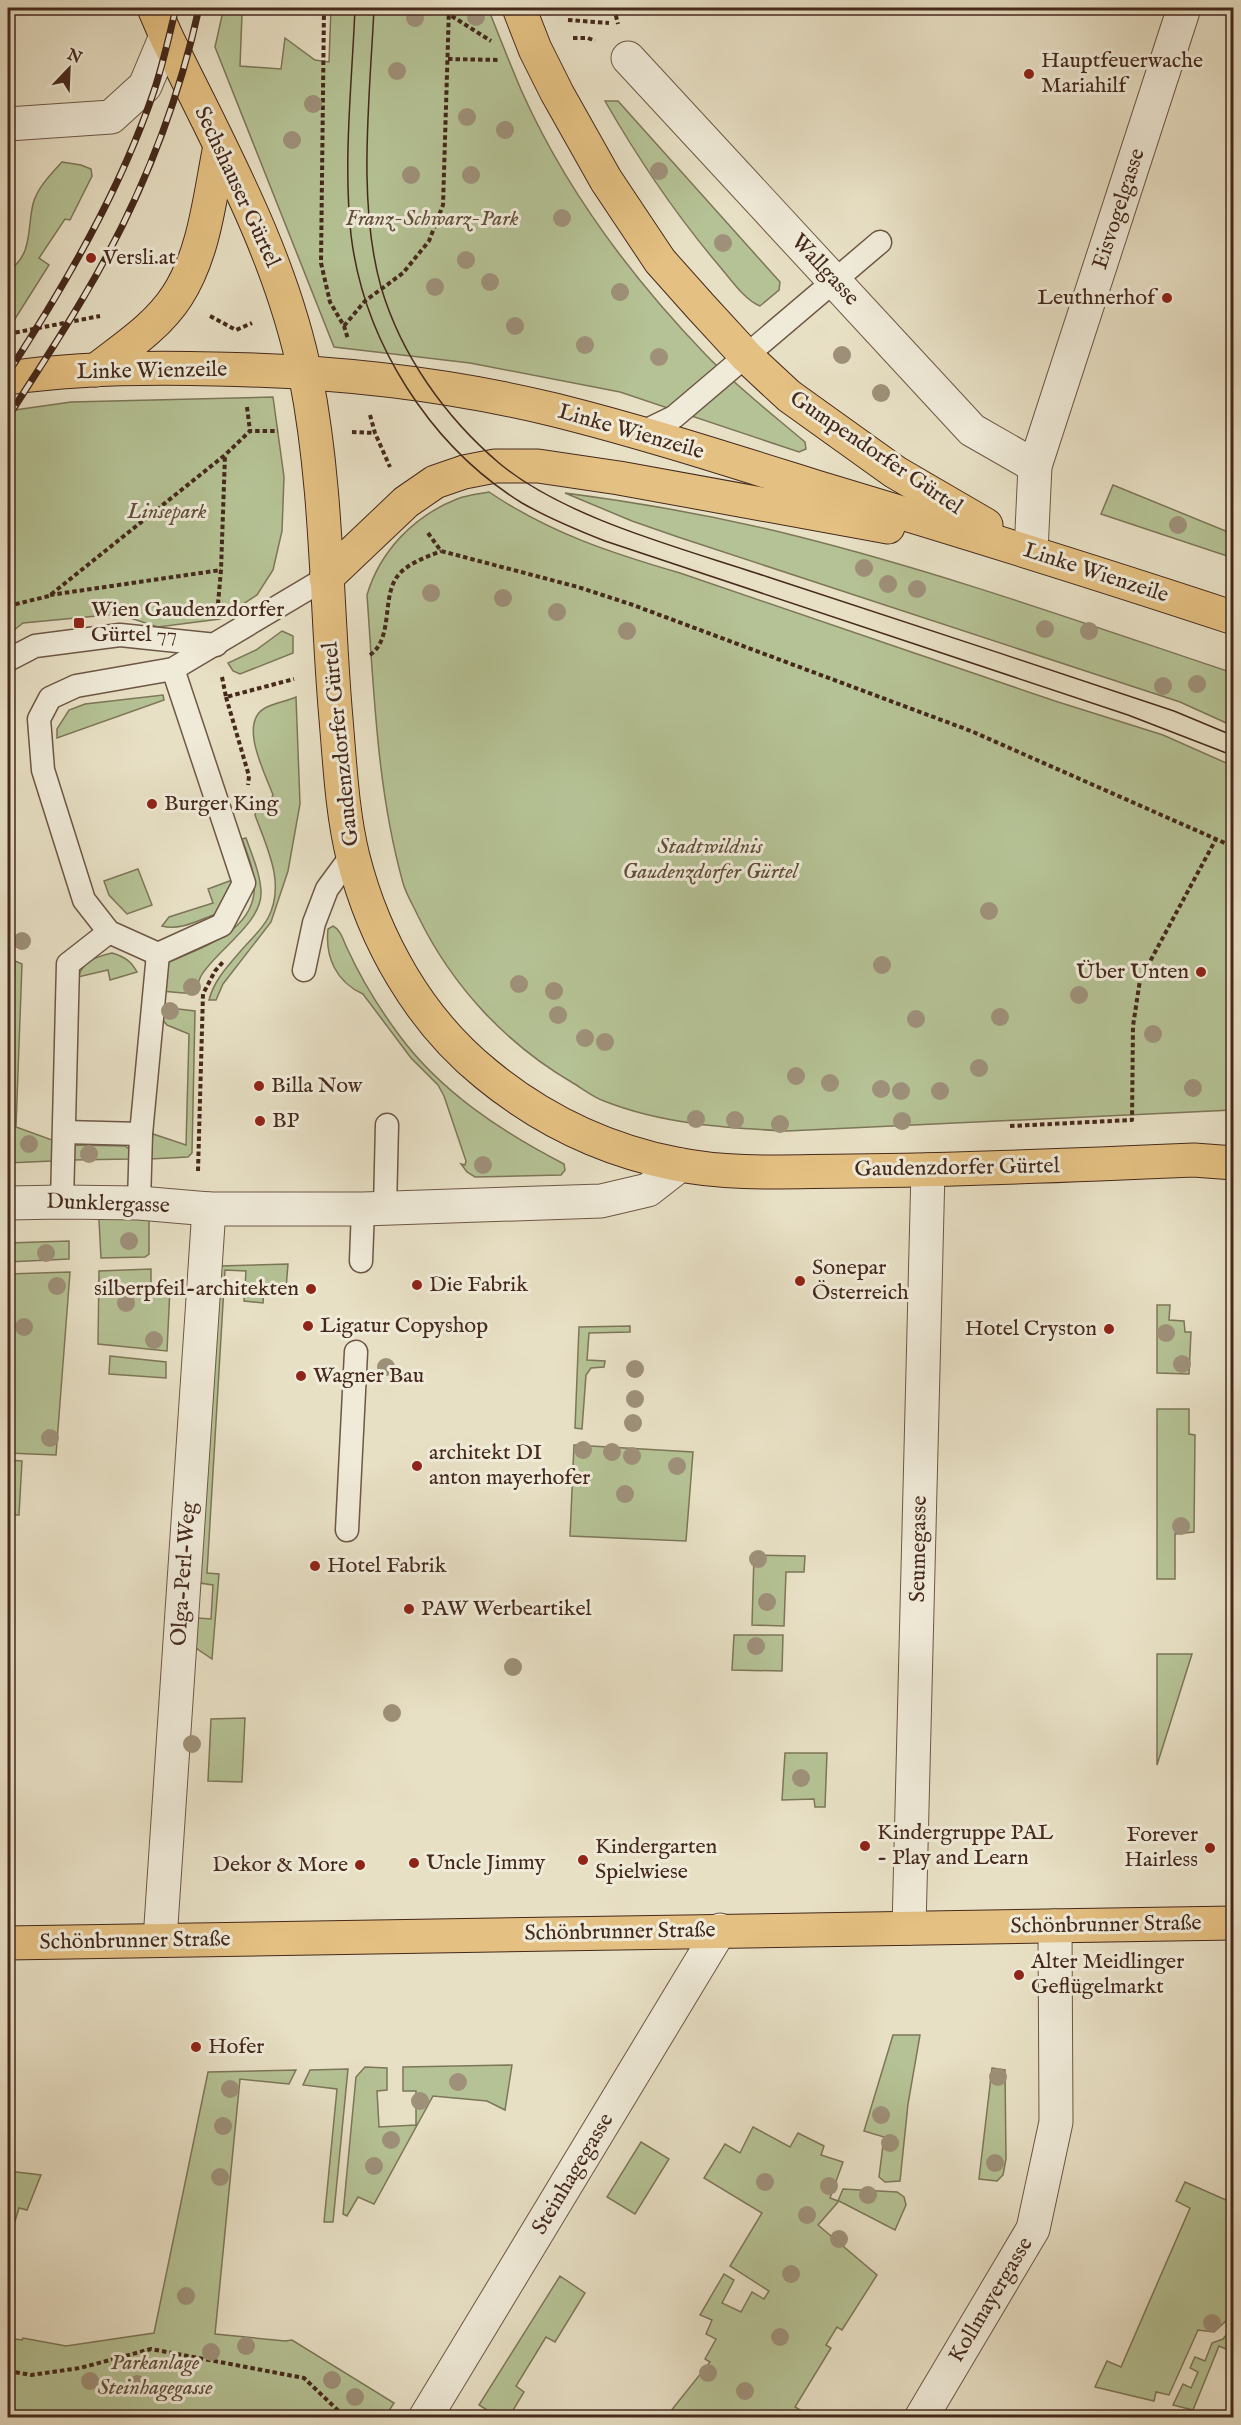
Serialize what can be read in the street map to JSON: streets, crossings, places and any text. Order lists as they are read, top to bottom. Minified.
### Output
{"streets":{"main road":["Sechshauser Gürtel","Linke Wienzeile","Gumpendorfer Gürtel","Gaudenzdorfer Gürtel","Schönbrunner Straße"],"street":["Eisvogelgasse","Wallgasse","Dunklergasse","Seumegasse","Olga-Perl-Weg","Steinhagegasse","Kollmayergasse"]},"crossings":[["Sechshauser Gürtel","Linke Wienzeile"],["Sechshauser Gürtel","Gaudenzdorfer Gürtel"],["Eisvogelgasse","Wallgasse"],["Eisvogelgasse","Linke Wienzeile"],["Eisvogelgasse","Gumpendorfer Gürtel"],["Linke Wienzeile","Gumpendorfer Gürtel"],["Linke Wienzeile","Gaudenzdorfer Gürtel"],["Gaudenzdorfer Gürtel","Seumegasse"],["Dunklergasse","Olga-Perl-Weg"],["Seumegasse","Schönbrunner Straße"],["Olga-Perl-Weg","Schönbrunner Straße"],["Schönbrunner Straße","Steinhagegasse"],["Schönbrunner Straße","Kollmayergasse"]],"parks":["Franz-Schwarz-Park","Linsepark","Stadtwildnis Gaudenzdorfer Gürtel","Parkanlage Steinhagegasse"],"places":{"other":["Hauptfeuerwache Mariahilf","Versli.at","Leuthnerhof","Burger King","Über Unten","Billa Now","BP","Sonepar Österreich","Die Fabrik","silberpfeil-architekten","Ligatur Copyshop","Hotel Cryston","Wagner Bau","architekt DI anton mayerhofer","Hotel Fabrik","PAW Werbeartikel","Kindergruppe PAL - Play and Learn","Forever Hairless","Kindergarten Spielwiese","Uncle Jimmy","Dekor & More","Alter Meidlinger Geflügelmarkt","Hofer"],"transit":["Wien Gaudenzdorfer Gürtel 77"]},"north":"top right"}
